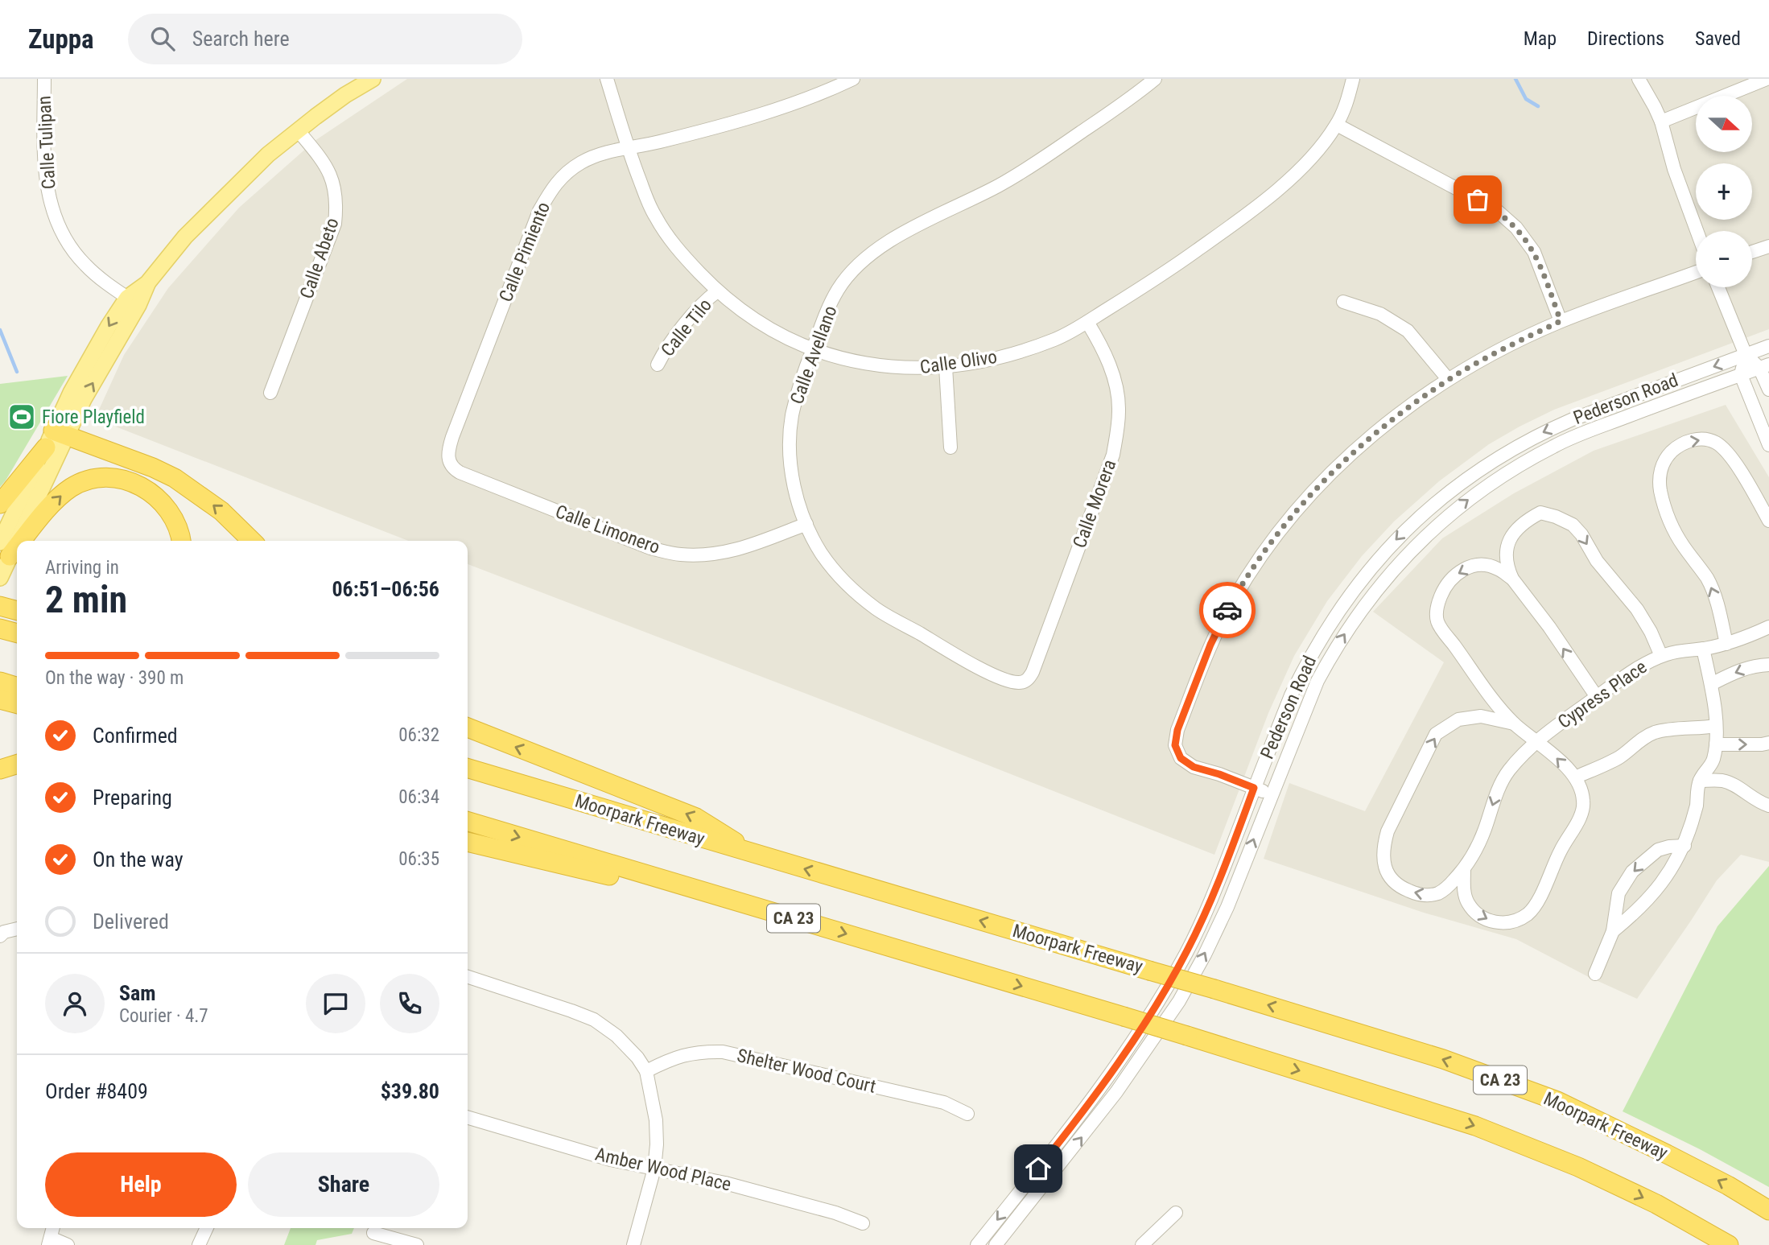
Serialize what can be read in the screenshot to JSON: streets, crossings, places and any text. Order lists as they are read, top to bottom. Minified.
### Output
{"streets":{"highway":["Moorpark Freeway","CA 23"],"street":["Calle Tulipan","Calle Pimiento","Calle Abeto","Calle Tilo","Calle Avellano","Calle Olivo","Pederson Road","Calle Morera","Calle Limonero","Cypress Place","Shelter Wood Court","Amber Wood Place"]},"crossings":[["Calle Pimiento","Calle Olivo"],["Calle Pimiento","Calle Limonero"],["Calle Tilo","Calle Olivo"],["Calle Avellano","Calle Olivo"],["Calle Avellano","Calle Morera"],["Calle Avellano","Calle Limonero"],["Calle Olivo","Calle Morera"]],"places":{"sports":["Fiore Playfield"]},"north":"right","page":{"header":"Zuppa","search":"Search here","nav":["Map","Directions","Saved"],"map_buttons":["+","−"],"heading":["2 min","Arriving in","06:51–06:56"],"panel":["Sam","Courier · 4.7","Order #8409","$39.80"],"bar":"On the way · 390 m","list":[["Confirmed","06:32"],["Preparing","06:34"],["On the way","06:35"],"Delivered"],"buttons":["Help","Share"]}}
